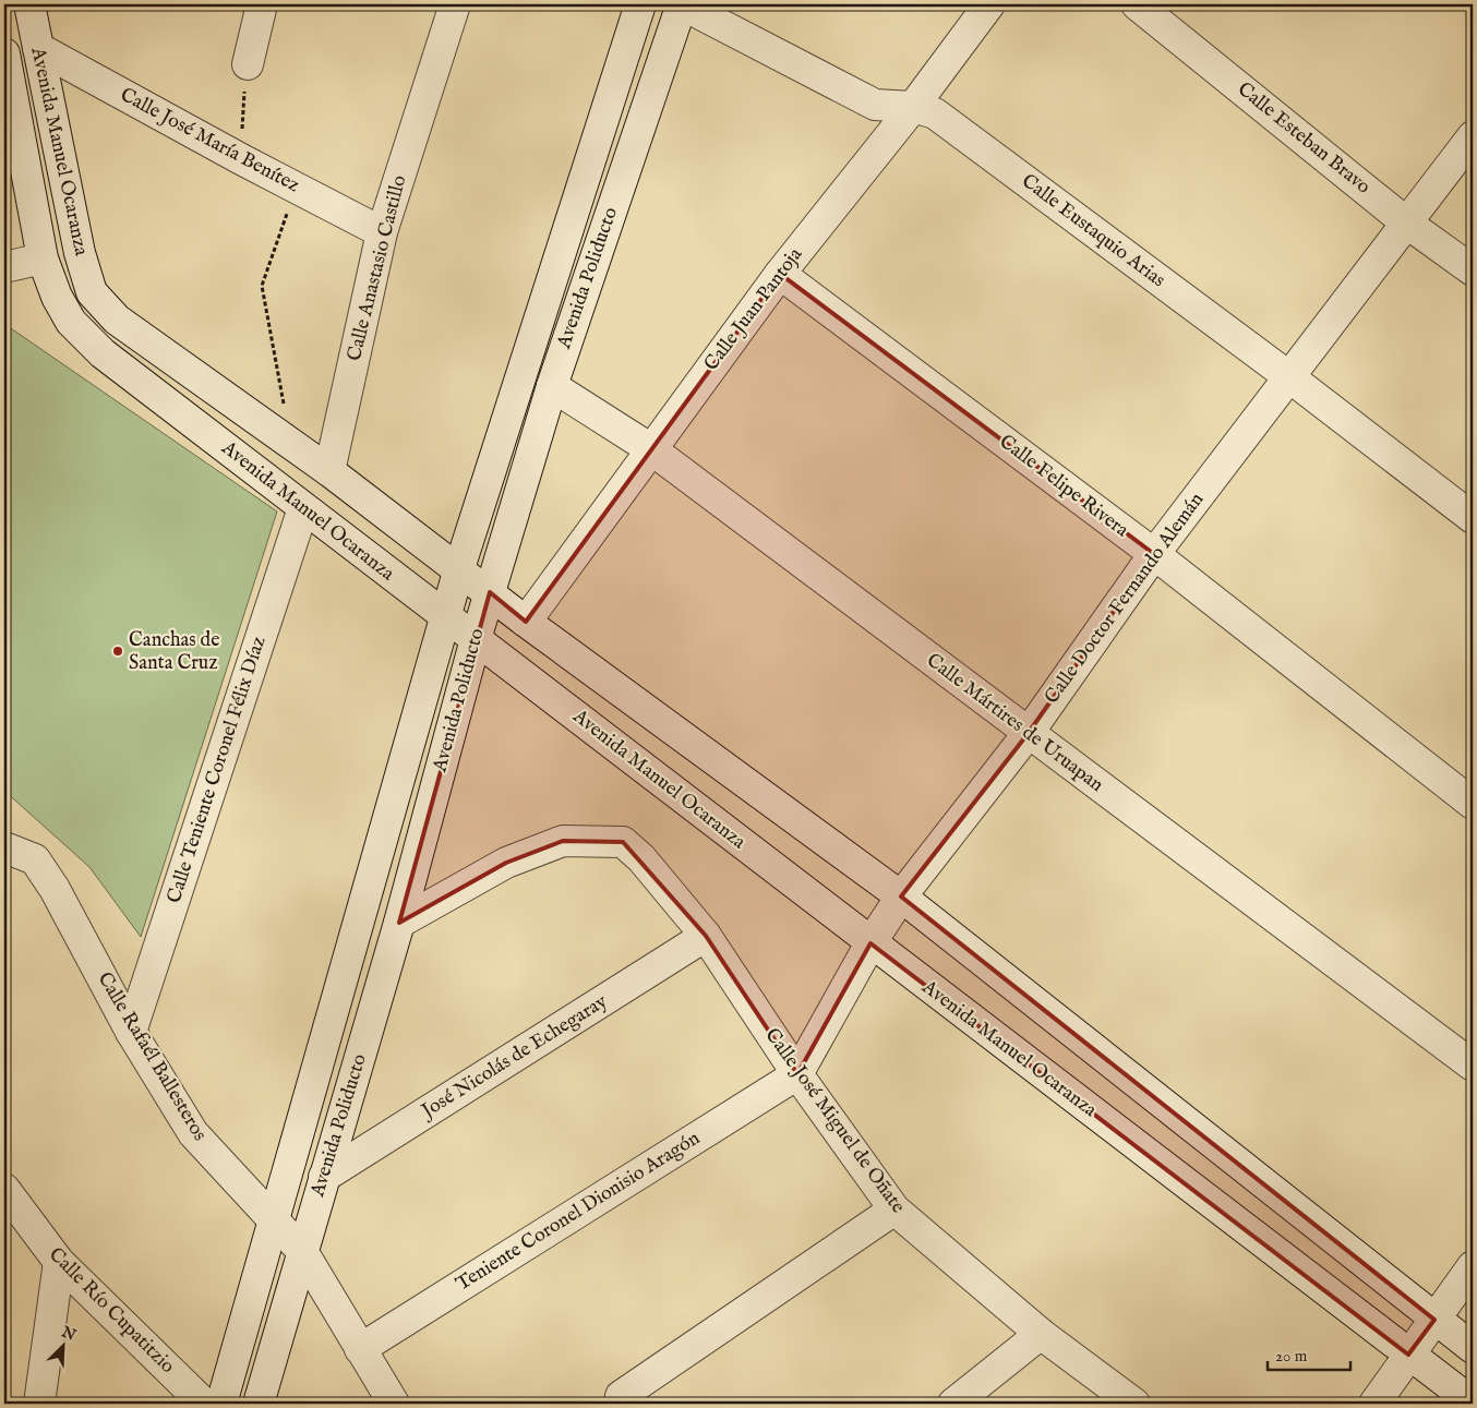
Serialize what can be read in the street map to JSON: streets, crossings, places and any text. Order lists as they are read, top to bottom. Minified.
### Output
{"streets":{"street":["Calle Esteban Bravo","Calle José María Benítez","Avenida Manuel Ocaranza","Calle Eustaquio Arias","Calle Anastasio Castillo","Avenida Poliducto","Calle Juan Pantoja","Calle Felipe Rivera","Calle Doctor Fernando Alemán","Calle Mártires de Uruapan","Calle Teniente Coronel Félix Díaz","Calle Rafaél Ballesteros","José Nicolás de Echegaray","Calle José Miguel de Oñate","Teniente Coronel Dionisio Aragón","Calle Río Cupatitzio"]},"crossings":[["Calle Esteban Bravo","Calle Doctor Fernando Alemán"],["Calle José María Benítez","Avenida Manuel Ocaranza"],["Calle José María Benítez","Calle Anastasio Castillo"],["Avenida Manuel Ocaranza","Calle Anastasio Castillo"],["Avenida Manuel Ocaranza","Avenida Poliducto"],["Avenida Manuel Ocaranza","Calle Juan Pantoja"],["Avenida Manuel Ocaranza","Calle Doctor Fernando Alemán"],["Avenida Manuel Ocaranza","Calle Teniente Coronel Félix Díaz"],["Calle Eustaquio Arias","Avenida Poliducto"],["Calle Eustaquio Arias","Calle Juan Pantoja"],["Calle Eustaquio Arias","Calle Doctor Fernando Alemán"],["Avenida Poliducto","Calle Mártires de Uruapan"],["Avenida Poliducto","Calle Rafaél Ballesteros"],["Avenida Poliducto","José Nicolás de Echegaray"],["Avenida Poliducto","Calle José Miguel de Oñate"],["Calle Juan Pantoja","Calle Felipe Rivera"],["Calle Juan Pantoja","Calle Mártires de Uruapan"],["Calle Felipe Rivera","Calle Doctor Fernando Alemán"],["Calle Doctor Fernando Alemán","Calle Mártires de Uruapan"],["Calle Doctor Fernando Alemán","Calle José Miguel de Oñate"],["Calle Doctor Fernando Alemán","Teniente Coronel Dionisio Aragón"],["Calle Teniente Coronel Félix Díaz","Calle Rafaél Ballesteros"],["Calle Rafaél Ballesteros","Teniente Coronel Dionisio Aragón"],["José Nicolás de Echegaray","Calle José Miguel de Oñate"],["Calle José Miguel de Oñate","Teniente Coronel Dionisio Aragón"]],"places":["Canchas de Santa Cruz"],"scale_bar":"20 m","north":"top right"}
